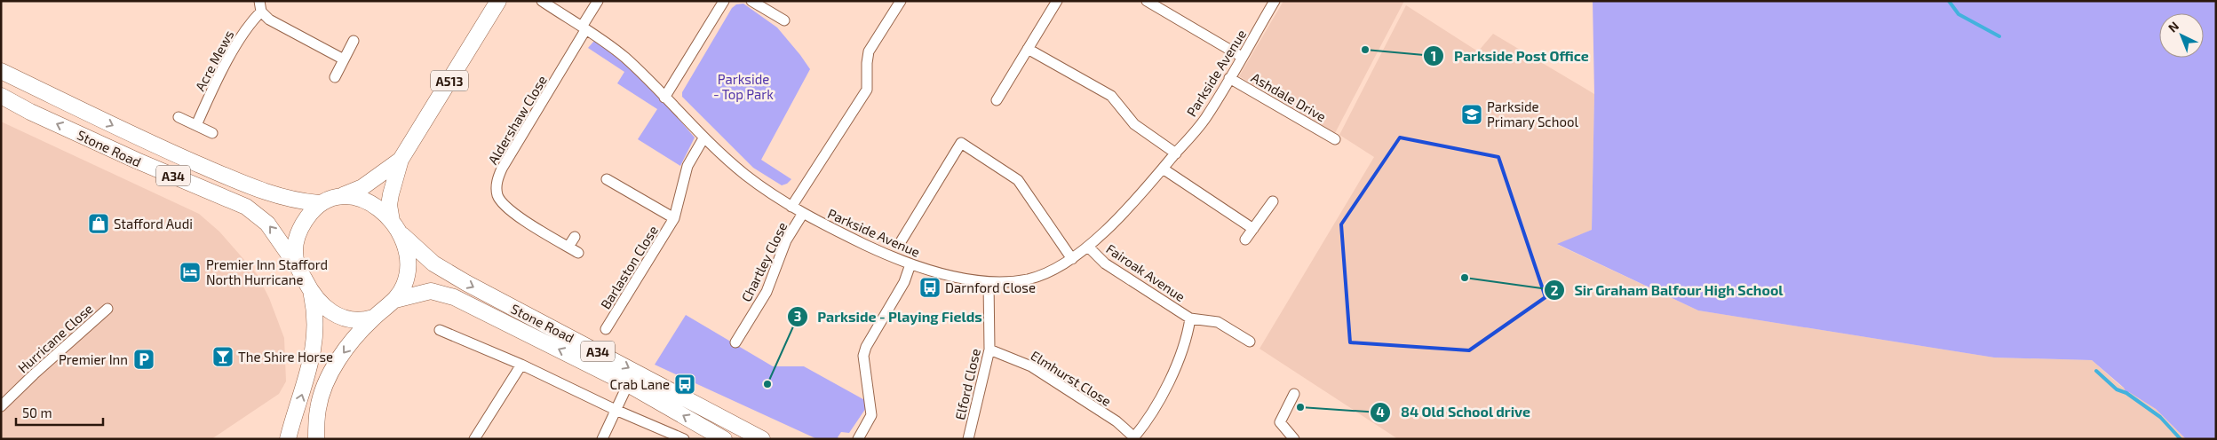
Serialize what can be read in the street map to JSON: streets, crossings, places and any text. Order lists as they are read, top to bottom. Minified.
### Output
{"streets":{"highway":["A513","Stone Road","A34"],"street":["Acre Mews","Parkside Avenue","Ashdale Drive","Aldershaw Close","Chartley Close","Barlaston Close","Fairoak Avenue","Hurricane Close","Elmhurst Close","Elford Close"]},"crossings":[["Parkside Avenue","Ashdale Drive"],["Parkside Avenue","Aldershaw Close"],["Parkside Avenue","Chartley Close"],["Parkside Avenue","Barlaston Close"],["Parkside Avenue","Fairoak Avenue"],["Parkside Avenue","Elford Close"],["A513","Stone Road"],["Fairoak Avenue","Elmhurst Close"],["Elmhurst Close","Elford Close"]],"parks":["Parkside - Top Park"],"places":{"other":["Parkside Post Office","Sir Graham Balfour High School","Parkside - Playing Fields","84 Old School drive"],"school or university":["Parkside Primary School"],"shop":["Stafford Audi"],"hotel":["Premier Inn Stafford North Hurricane"],"bus stop":["Darnford Close","Crab Lane"],"bar":["The Shire Horse"],"parking":["Premier Inn"]},"scale_bar":"50 m","north":"top left"}
